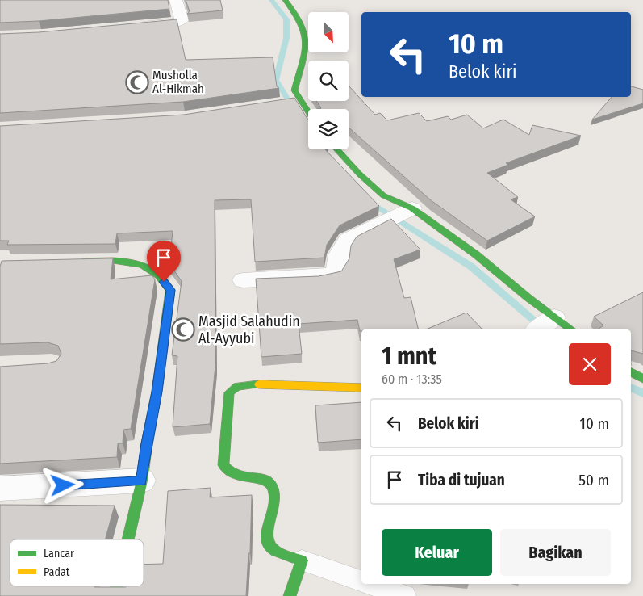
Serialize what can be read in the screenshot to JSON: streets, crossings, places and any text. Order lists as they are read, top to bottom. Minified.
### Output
{"places":{"mosque":["Musholla Al-Hikmah","Masjid Salahudin Al-Ayyubi"]},"legend":["Lancar","Padat"],"north":"bottom right","page":{"turn":["10 m","Belok kiri"],"heading":["1 mnt","60 m · 13:35"],"list":[{"name":"Belok kiri","value":"10 m"},{"name":"Tiba di tujuan","value":"50 m"}],"buttons":["Keluar","Bagikan"]}}
